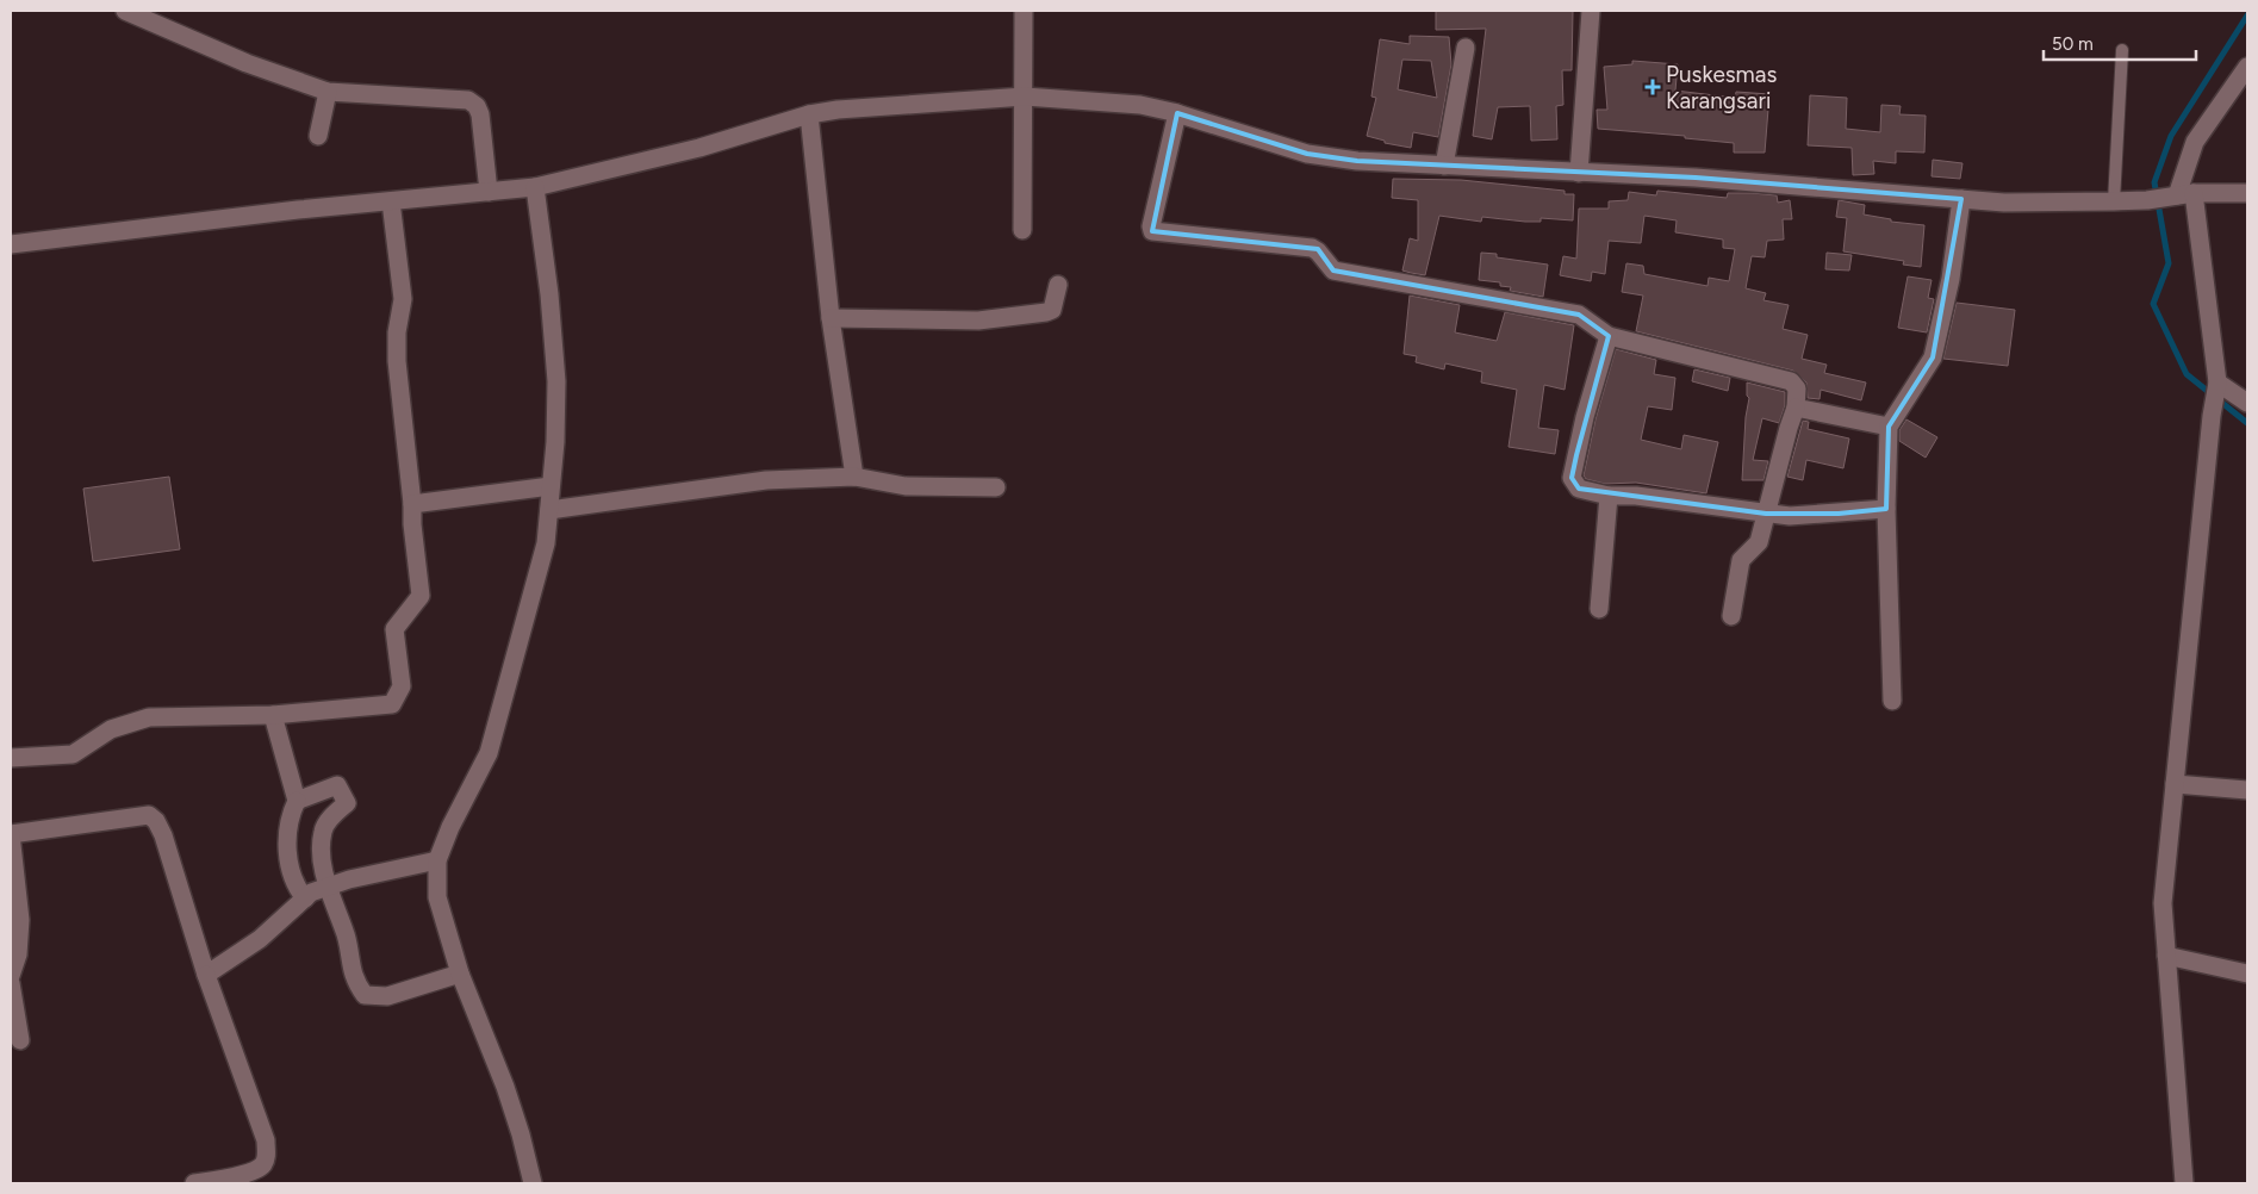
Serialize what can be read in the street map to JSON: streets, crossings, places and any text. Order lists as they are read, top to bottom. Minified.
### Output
{"places":{"health":["Puskesmas Karangsari"]},"scale_bar":"50 m"}
